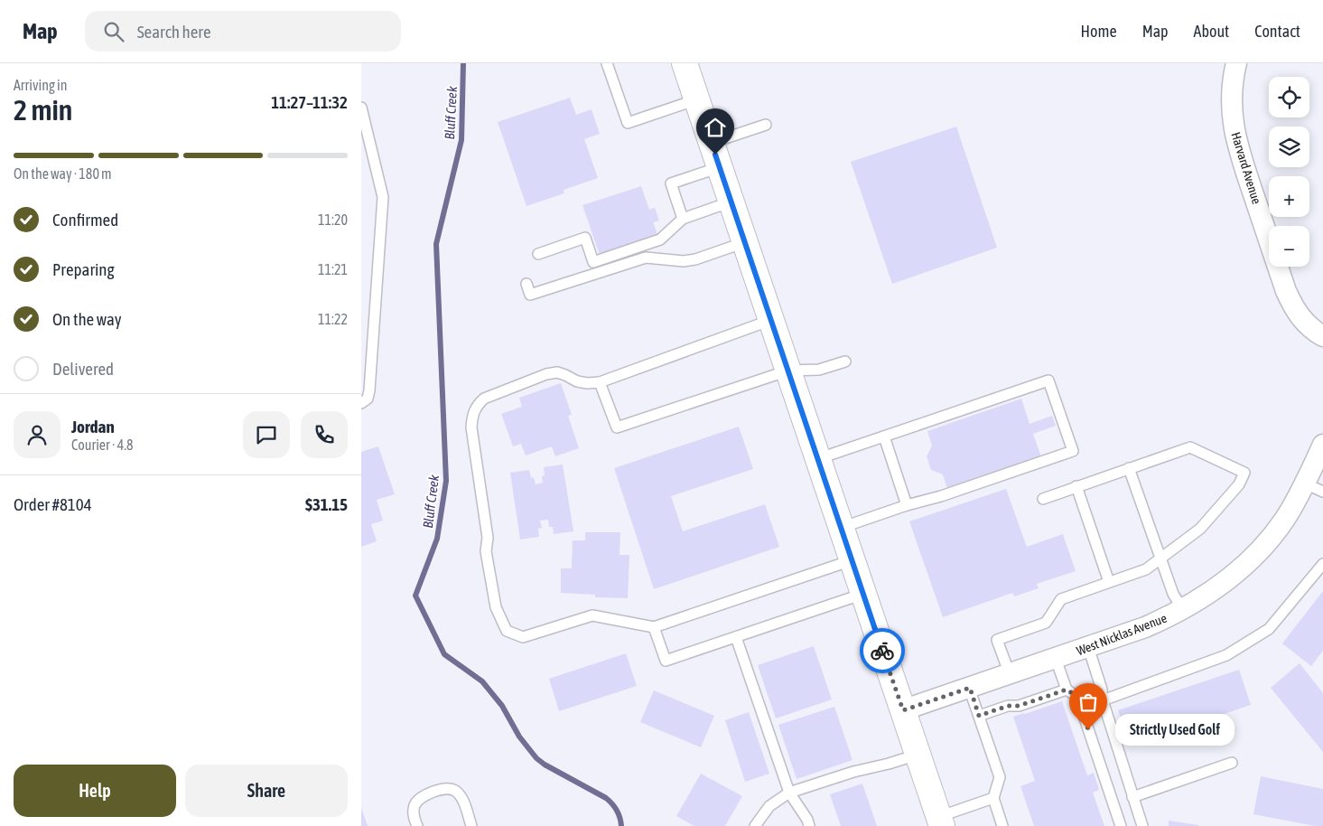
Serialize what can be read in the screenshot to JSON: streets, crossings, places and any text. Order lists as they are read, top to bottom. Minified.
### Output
{"streets":{"street":["Harvard Avenue","West Nicklas Avenue"]},"water":["Bluff Creek"],"places":["Strictly Used Golf"],"page":{"header":"Map","search":"Search here","nav":["Home","Map","About","Contact"],"heading":["2 min","Arriving in","11:27–11:32"],"panel":["Jordan","Courier · 4.8","Order #8104","$31.15"],"map_buttons":["+","−"],"bar":"On the way · 180 m","list":[["Confirmed","11:20"],["Preparing","11:21"],["On the way","11:22"],"Delivered"],"bubble":"Strictly Used Golf","buttons":["Help","Share"]}}
